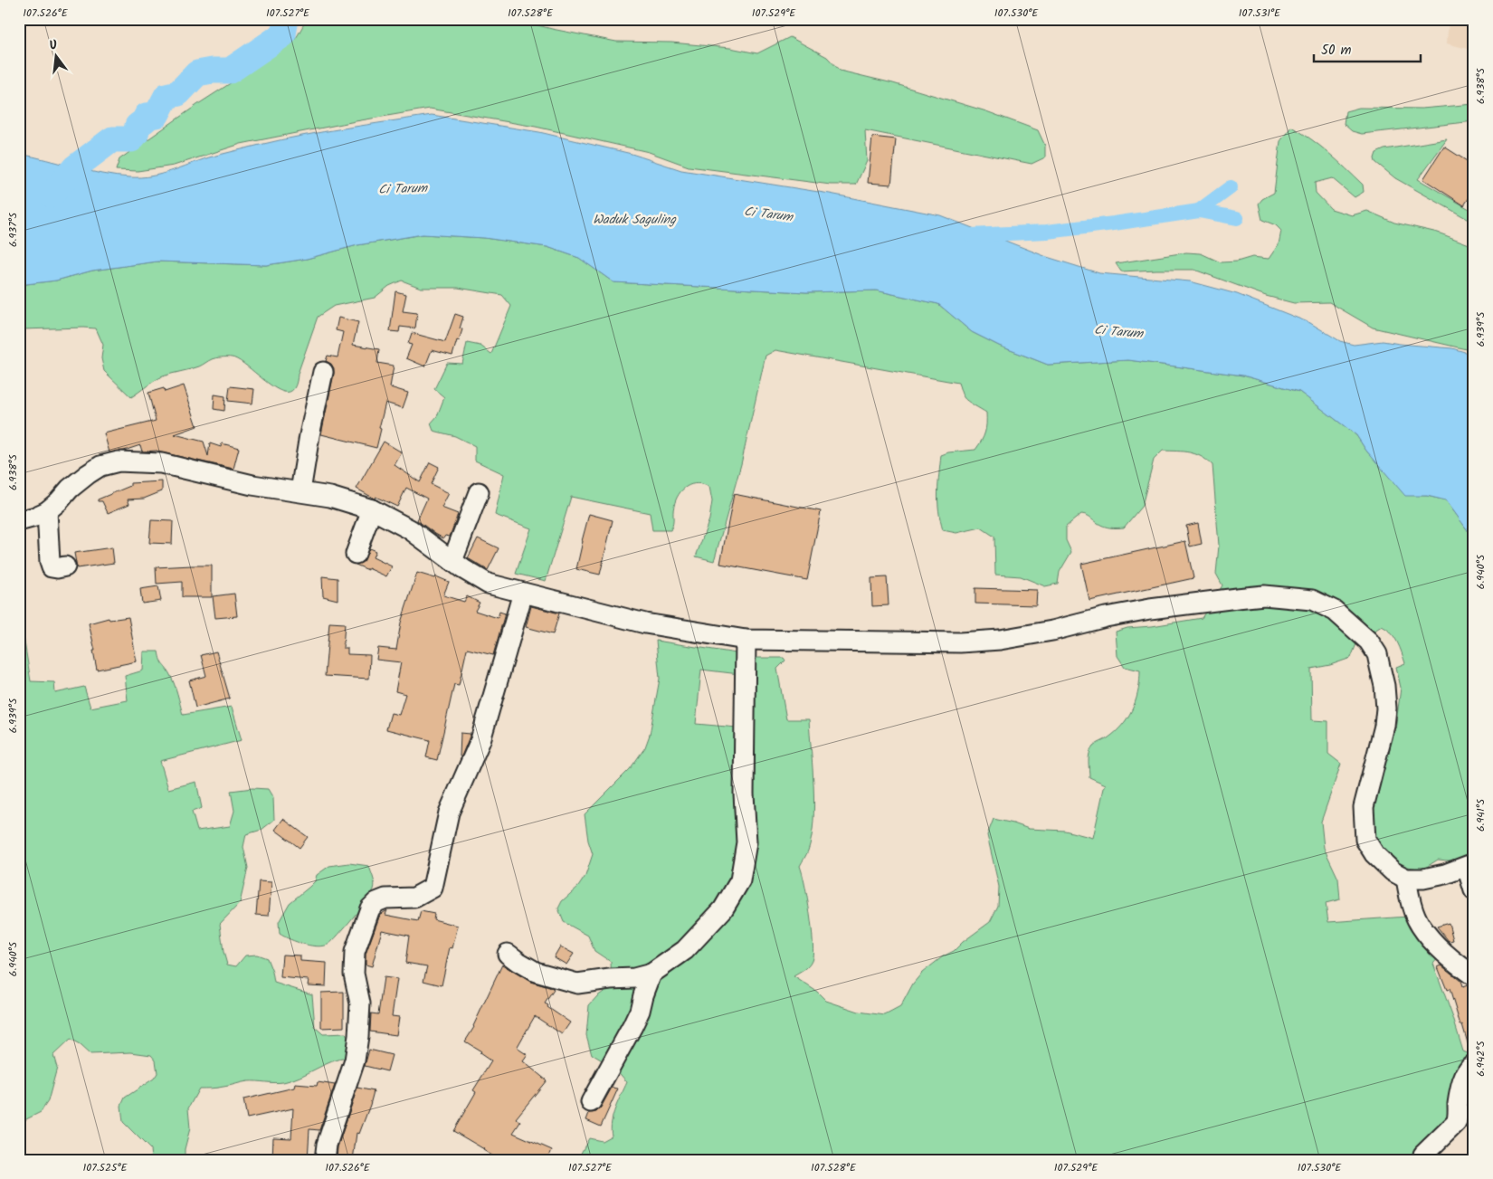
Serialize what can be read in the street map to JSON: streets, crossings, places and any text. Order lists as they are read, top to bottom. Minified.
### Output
{"water":["Ci Tarum","Waduk Saguling"],"scale_bar":"50 m","north":"top","coordinates":["107.526°E","107.527°E","107.528°E","107.529°E","107.530°E","107.531°E","6.938°S","6.937°S","6.939°S","6.940°S","6.941°S","6.942°S","107.525°E"]}
